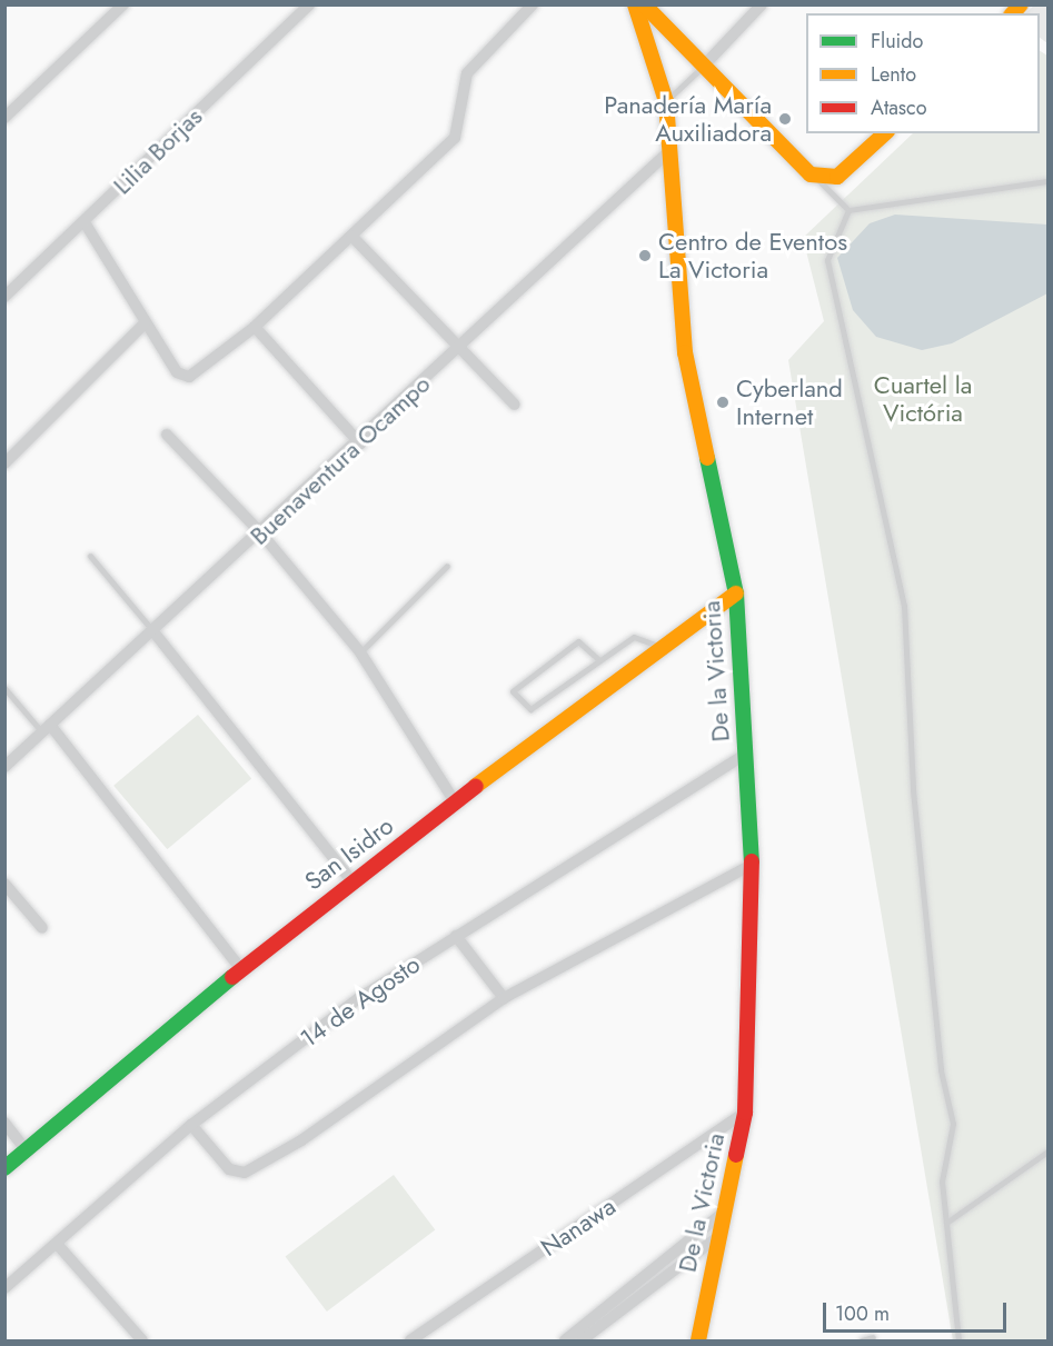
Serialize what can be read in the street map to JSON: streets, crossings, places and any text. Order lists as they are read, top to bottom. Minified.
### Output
{"streets":{"main road":["De la Victoria","San Isidro"],"street":["Lilia Borjas","Buenaventura Ocampo","14 de Agosto","Nanawa"]},"crossings":[["Buenaventura Ocampo","De la Victoria"],["De la Victoria","San Isidro"],["De la Victoria","14 de Agosto"],["De la Victoria","Nanawa"]],"parks":["Cuartel la Victória"],"places":["Panadería María Auxiliadora","Centro de Eventos La Victoria","Cyberland Internet"],"legend":["Fluido","Lento","Atasco"],"scale_bar":"100 m"}
